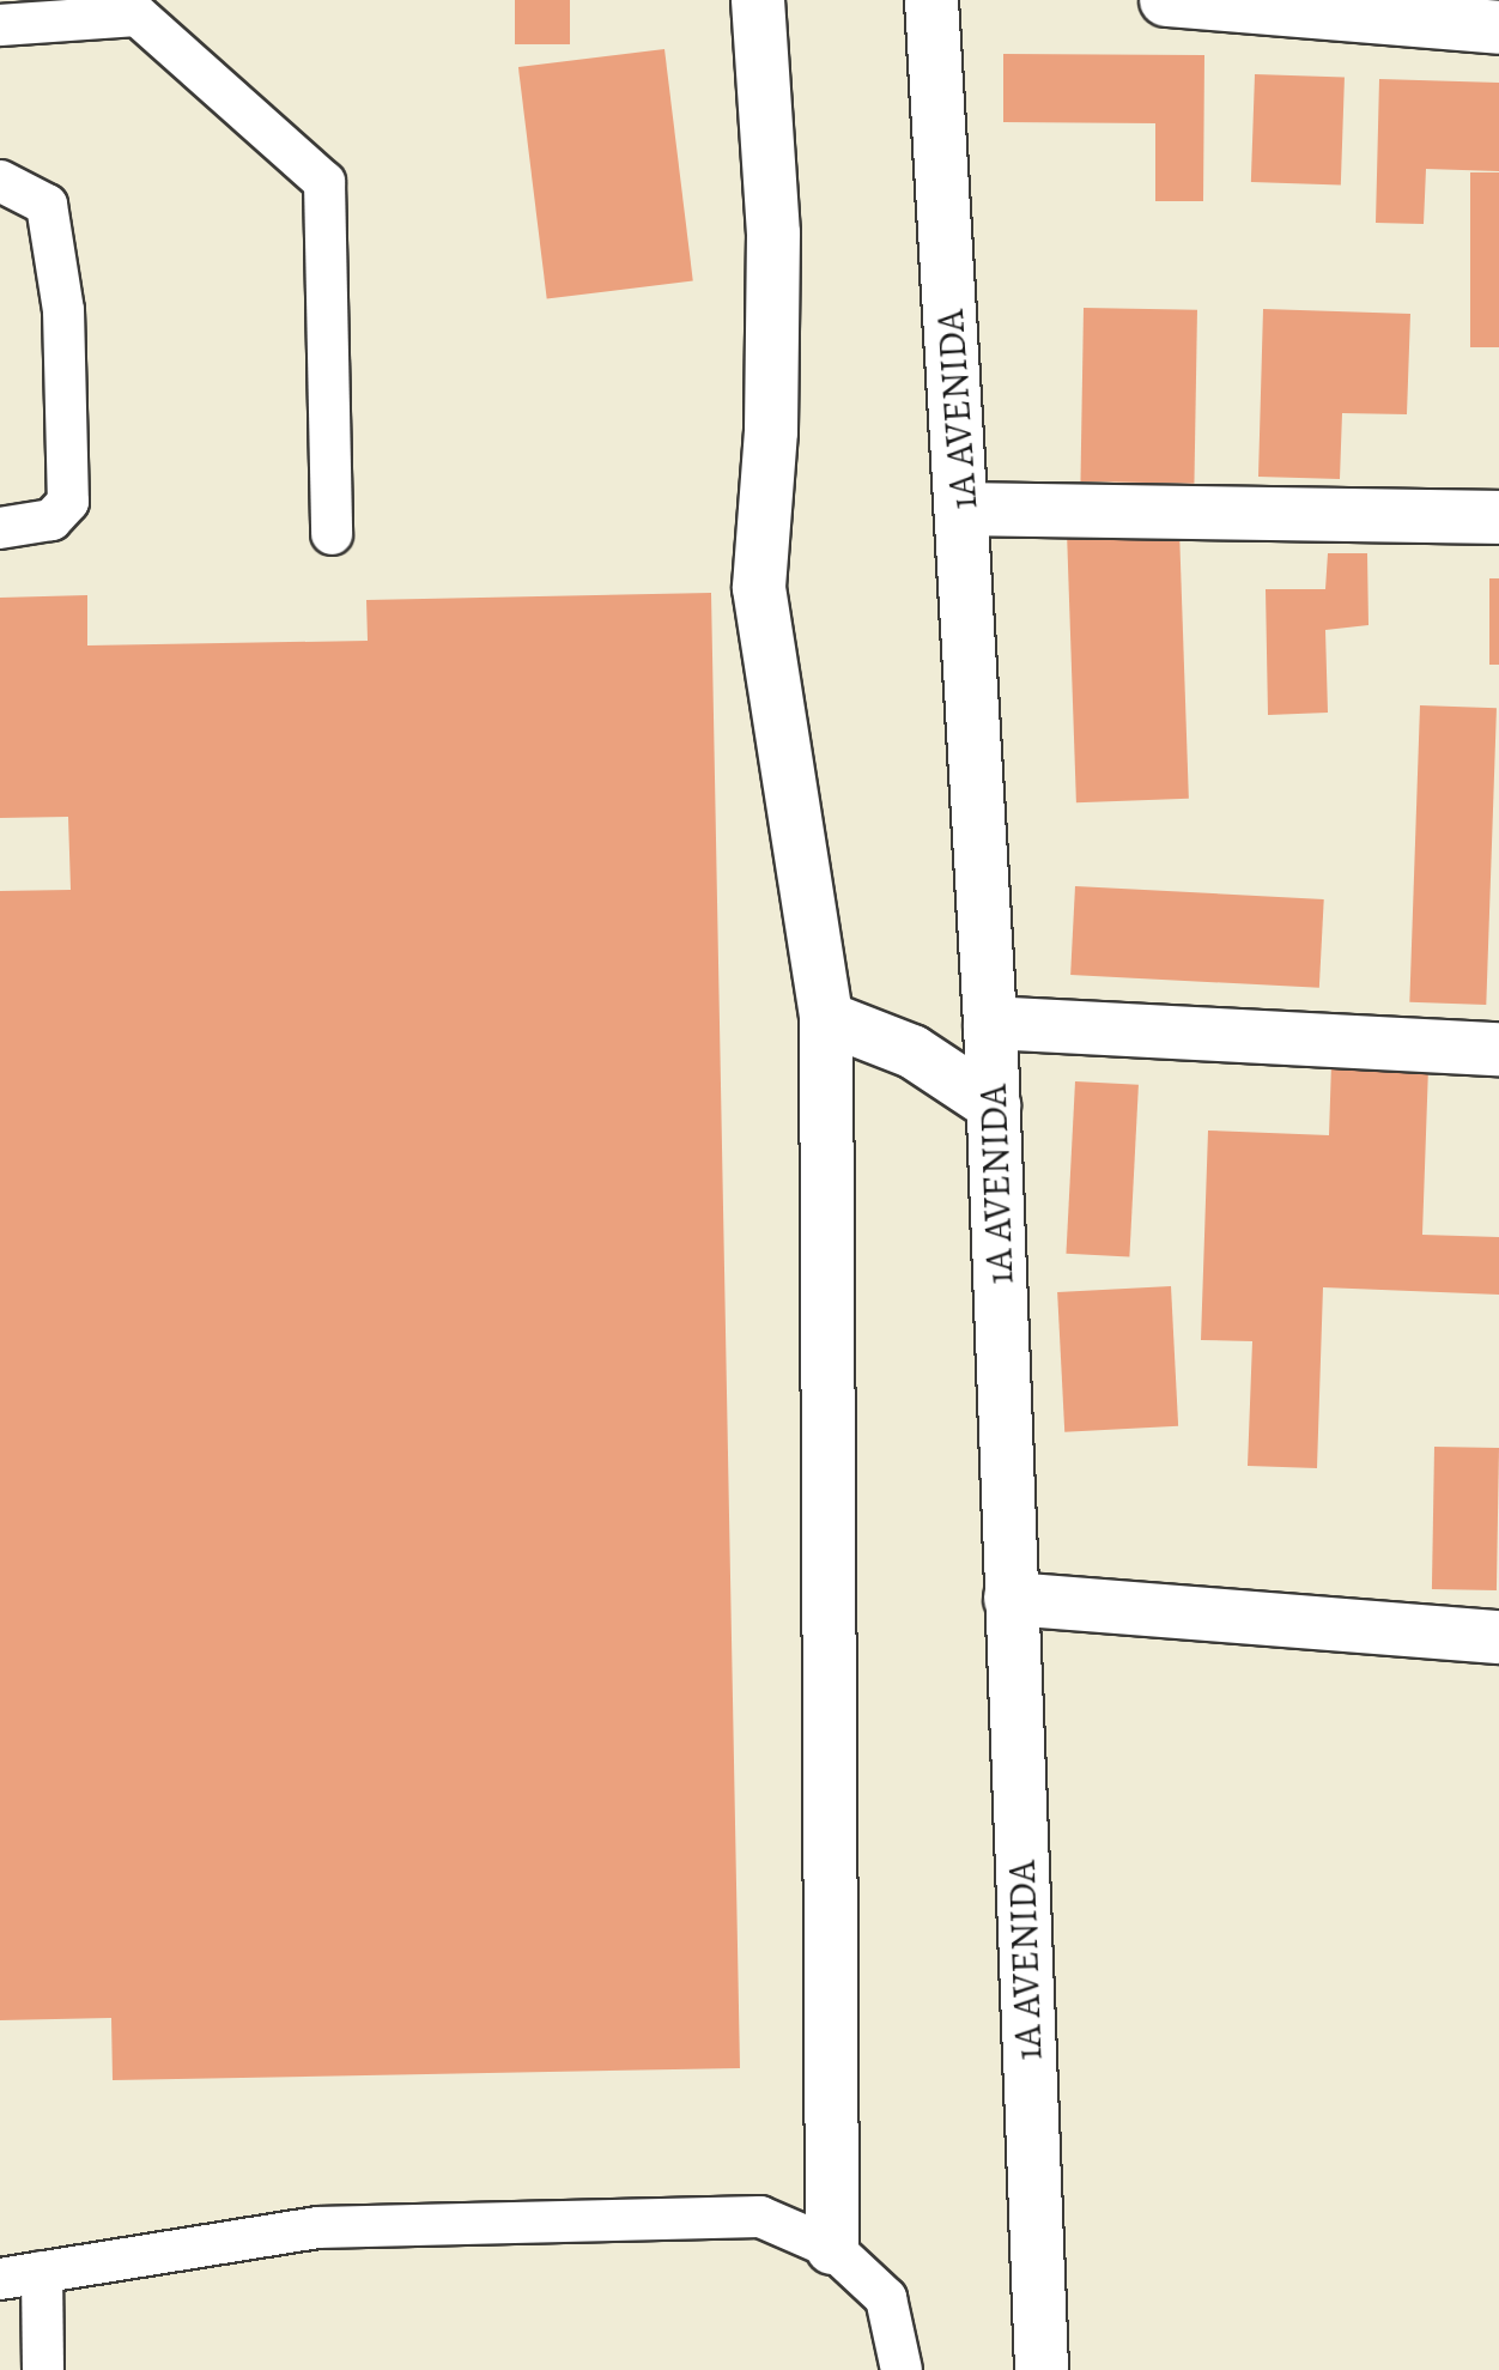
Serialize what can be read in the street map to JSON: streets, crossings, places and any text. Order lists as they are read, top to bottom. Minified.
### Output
{"streets":{"street":["1A AVENIDA"]}}
